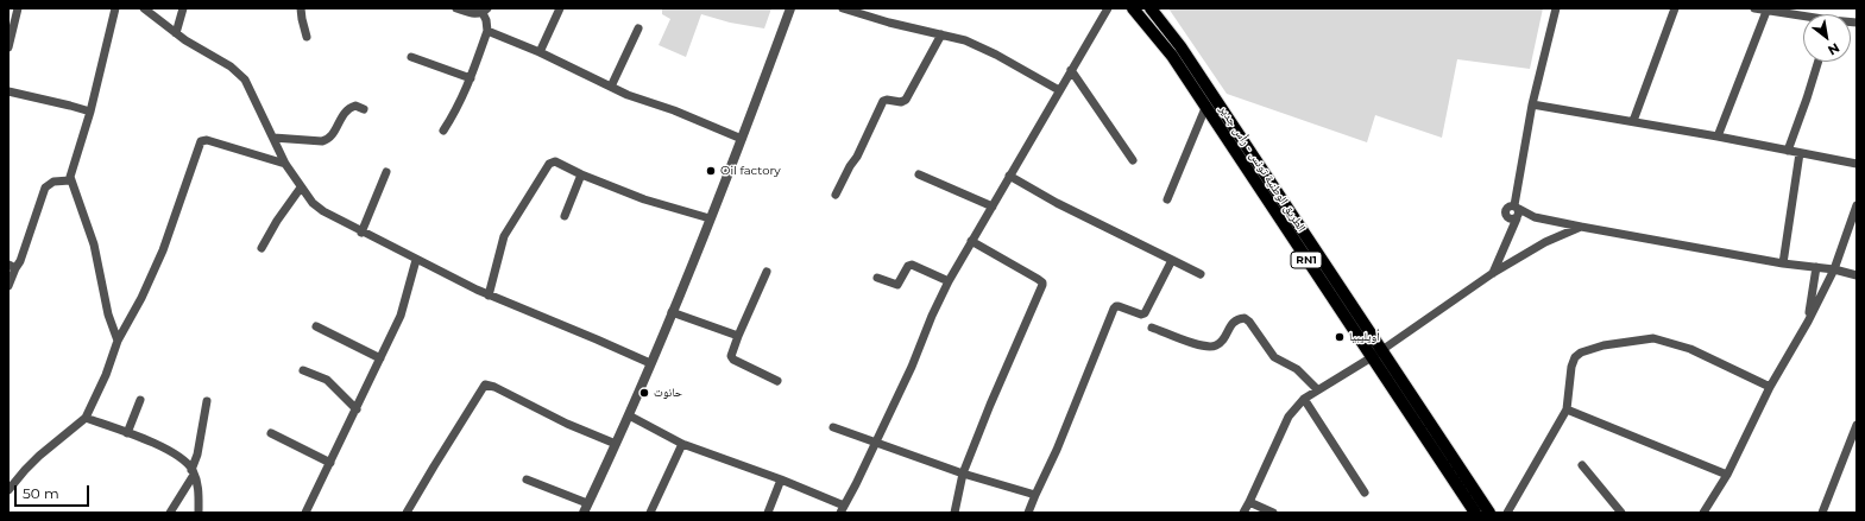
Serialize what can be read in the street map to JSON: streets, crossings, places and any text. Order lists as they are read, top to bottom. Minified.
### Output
{"streets":{"main road":["الطريق الوطنية تونس - رأس جدير","RN1"]},"places":["Oil factory","أويليبيا","حانوت"],"scale_bar":"50 m","north":"bottom right"}
